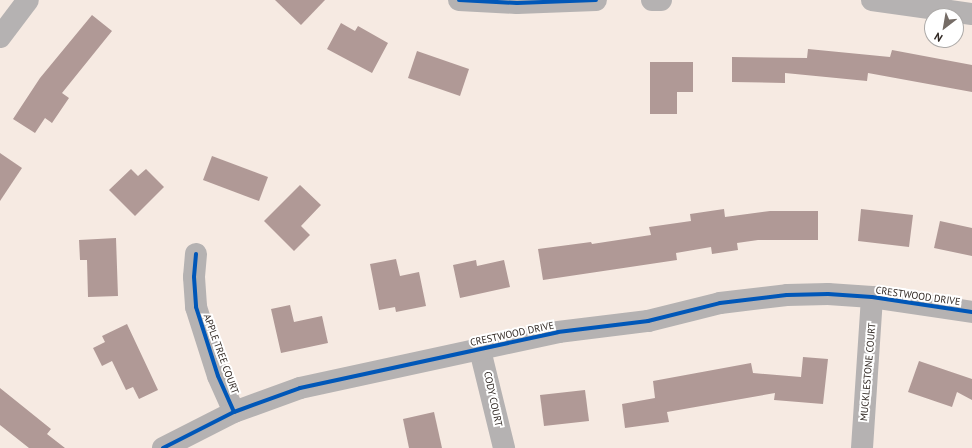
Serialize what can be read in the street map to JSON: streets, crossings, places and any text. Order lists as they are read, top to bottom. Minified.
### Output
{"streets":{"street":["CRESTWOOD DRIVE","APPLE TREE COURT","MUCKLESTONE COURT","CODY COURT"]},"crossings":[["CRESTWOOD DRIVE","APPLE TREE COURT"],["CRESTWOOD DRIVE","MUCKLESTONE COURT"],["CRESTWOOD DRIVE","CODY COURT"]],"north":"bottom left"}
